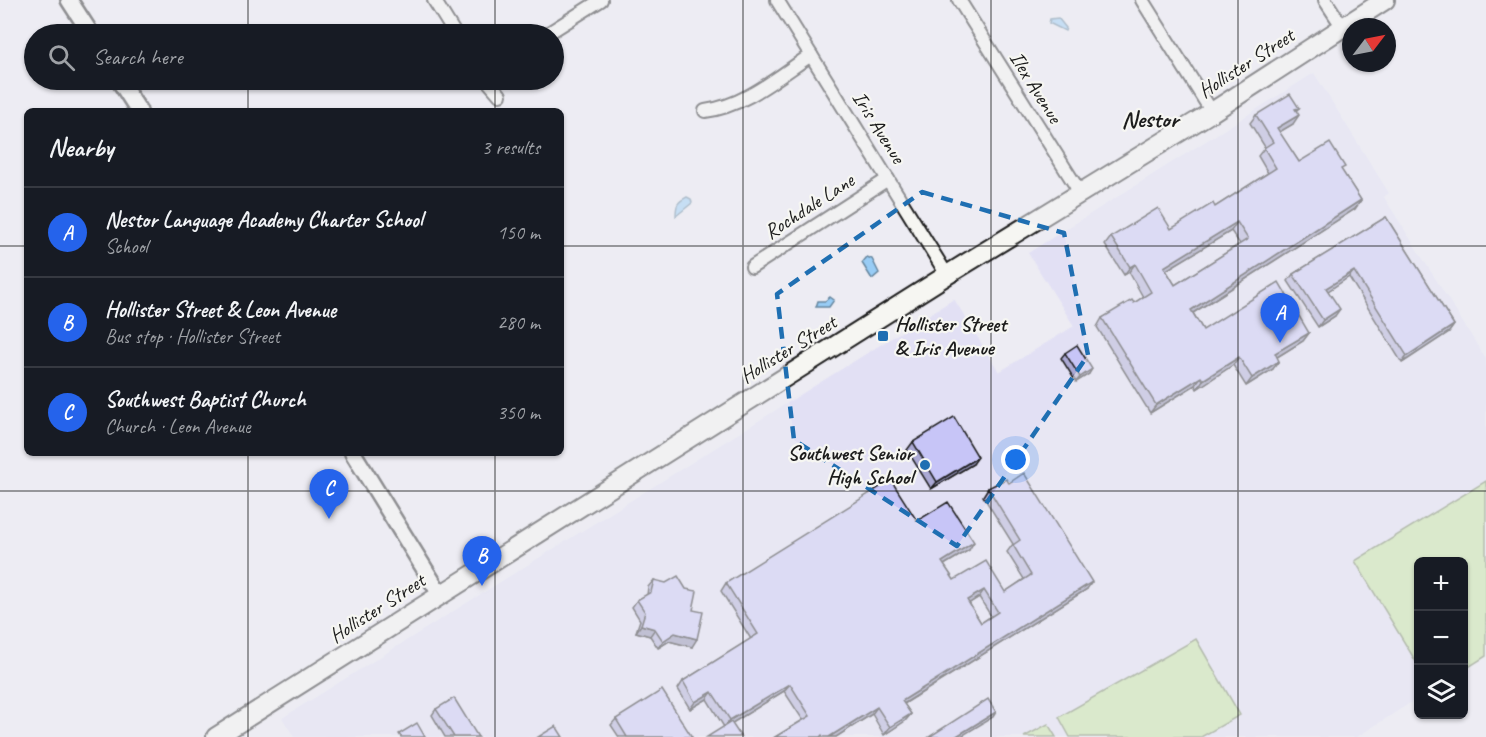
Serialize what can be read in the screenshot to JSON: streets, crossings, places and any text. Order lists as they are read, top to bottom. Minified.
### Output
{"streets":{"main road":["Hollister Street"],"street":["Ilex Avenue","Iris Avenue","Rochdale Lane"]},"crossings":[["Hollister Street","Ilex Avenue"],["Hollister Street","Iris Avenue"],["Iris Avenue","Rochdale Lane"]],"districts":["Nestor"],"places":{"transit":["Hollister Street & Iris Avenue"],"other":["Southwest Senior High School"]},"north":"top right","page":{"search":"Search here","heading":["Nearby","3 results"],"list":[{"mark":"A","name":"Nestor Language Academy Charter School","note":"School","value":"150 m"},{"mark":"B","name":"Hollister Street & Leon Avenue","note":"Bus stop · Hollister Street","value":"280 m"},{"mark":"C","name":"Southwest Baptist Church","note":"Church · Leon Avenue","value":"350 m"}],"pins":["A","C","B"],"map_buttons":["+","−"]}}
